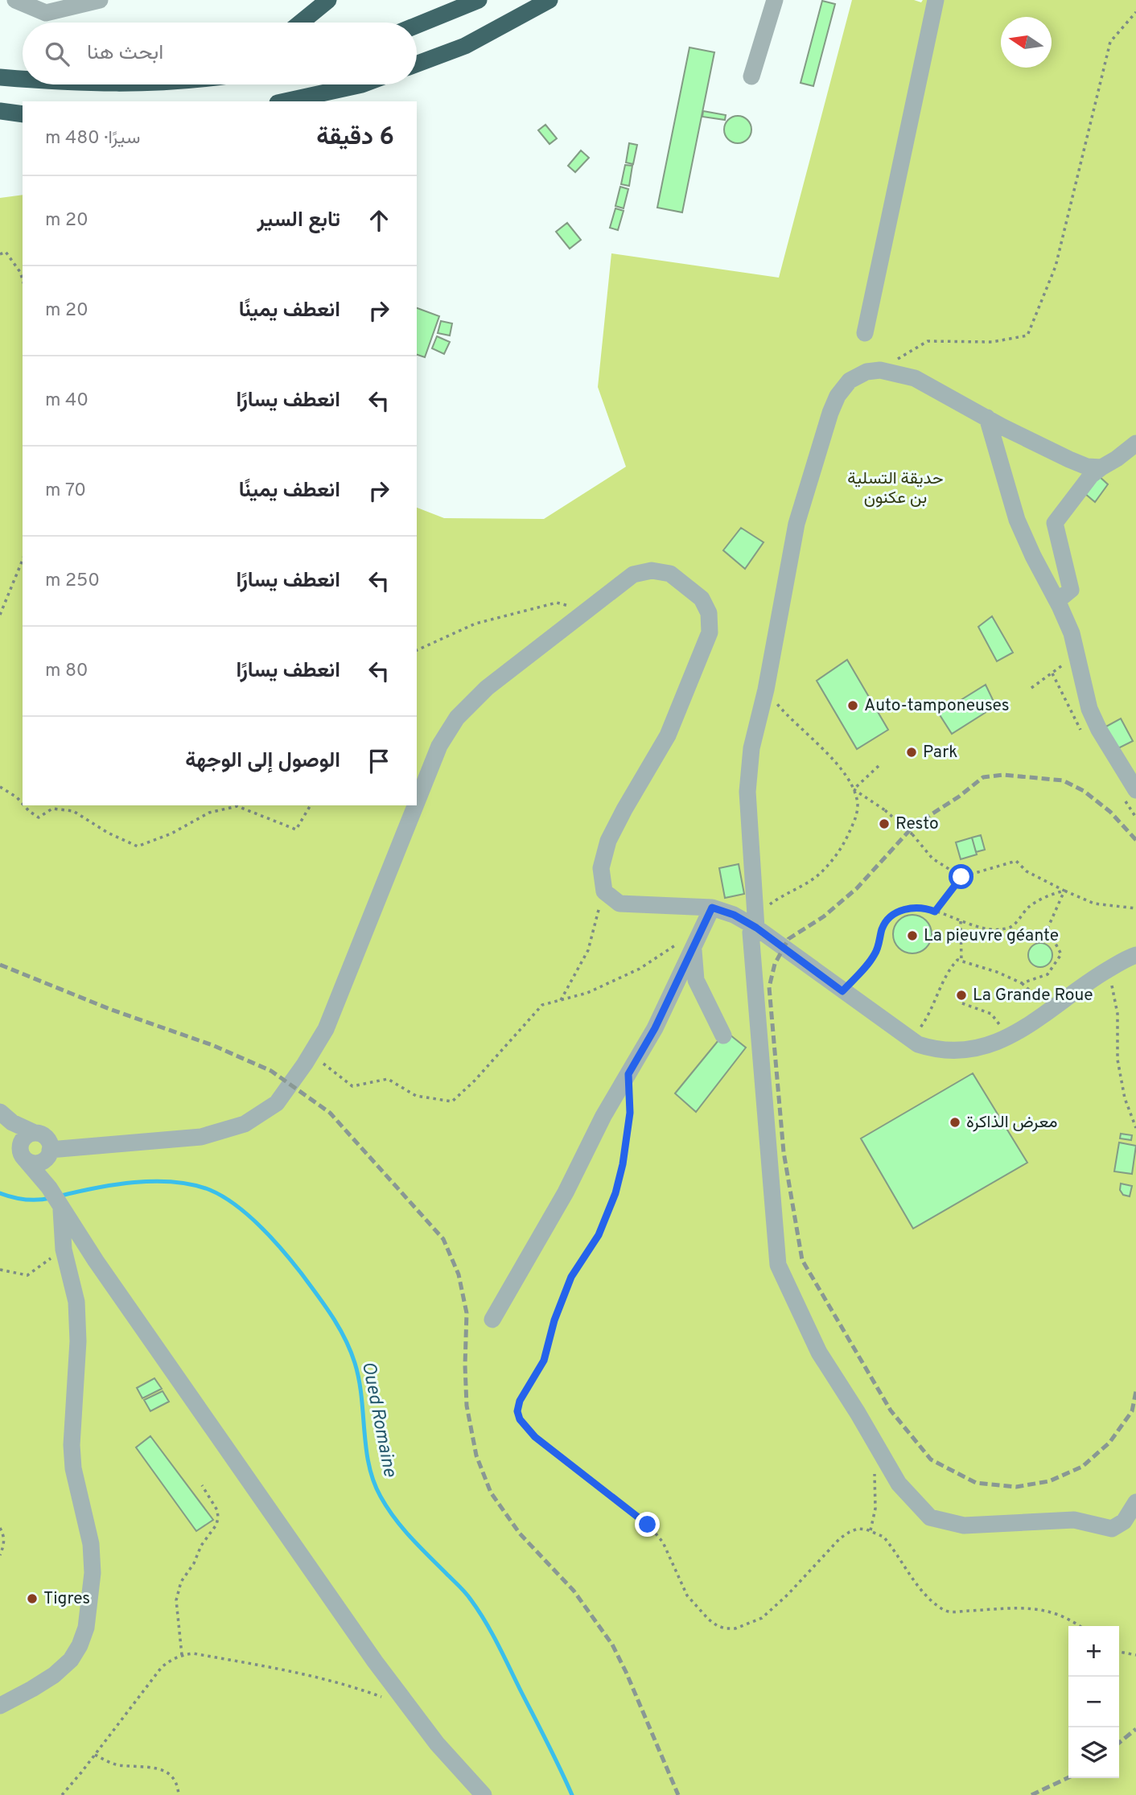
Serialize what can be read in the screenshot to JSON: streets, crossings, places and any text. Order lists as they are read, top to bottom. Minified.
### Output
{"water":["Oued Romaine"],"parks":["حديقة التسلية بن عكنون"],"places":["Auto-tamponeuses","Park","Resto","La pieuvre géante","La Grande Roue","معرض الذاكرة","Tigres"],"north":"left","page":{"search":"ابحث هنا","heading":["6 دقيقة","سيرًا · 480 m"],"list":[["تابع السير","20 m"],["انعطف يمينًا","20 m"],["انعطف يسارًا","40 m"],["انعطف يمينًا","70 m"],["انعطف يسارًا","250 m"],["انعطف يسارًا","80 m"],"الوصول إلى الوجهة"],"map_buttons":["+","−"]}}
